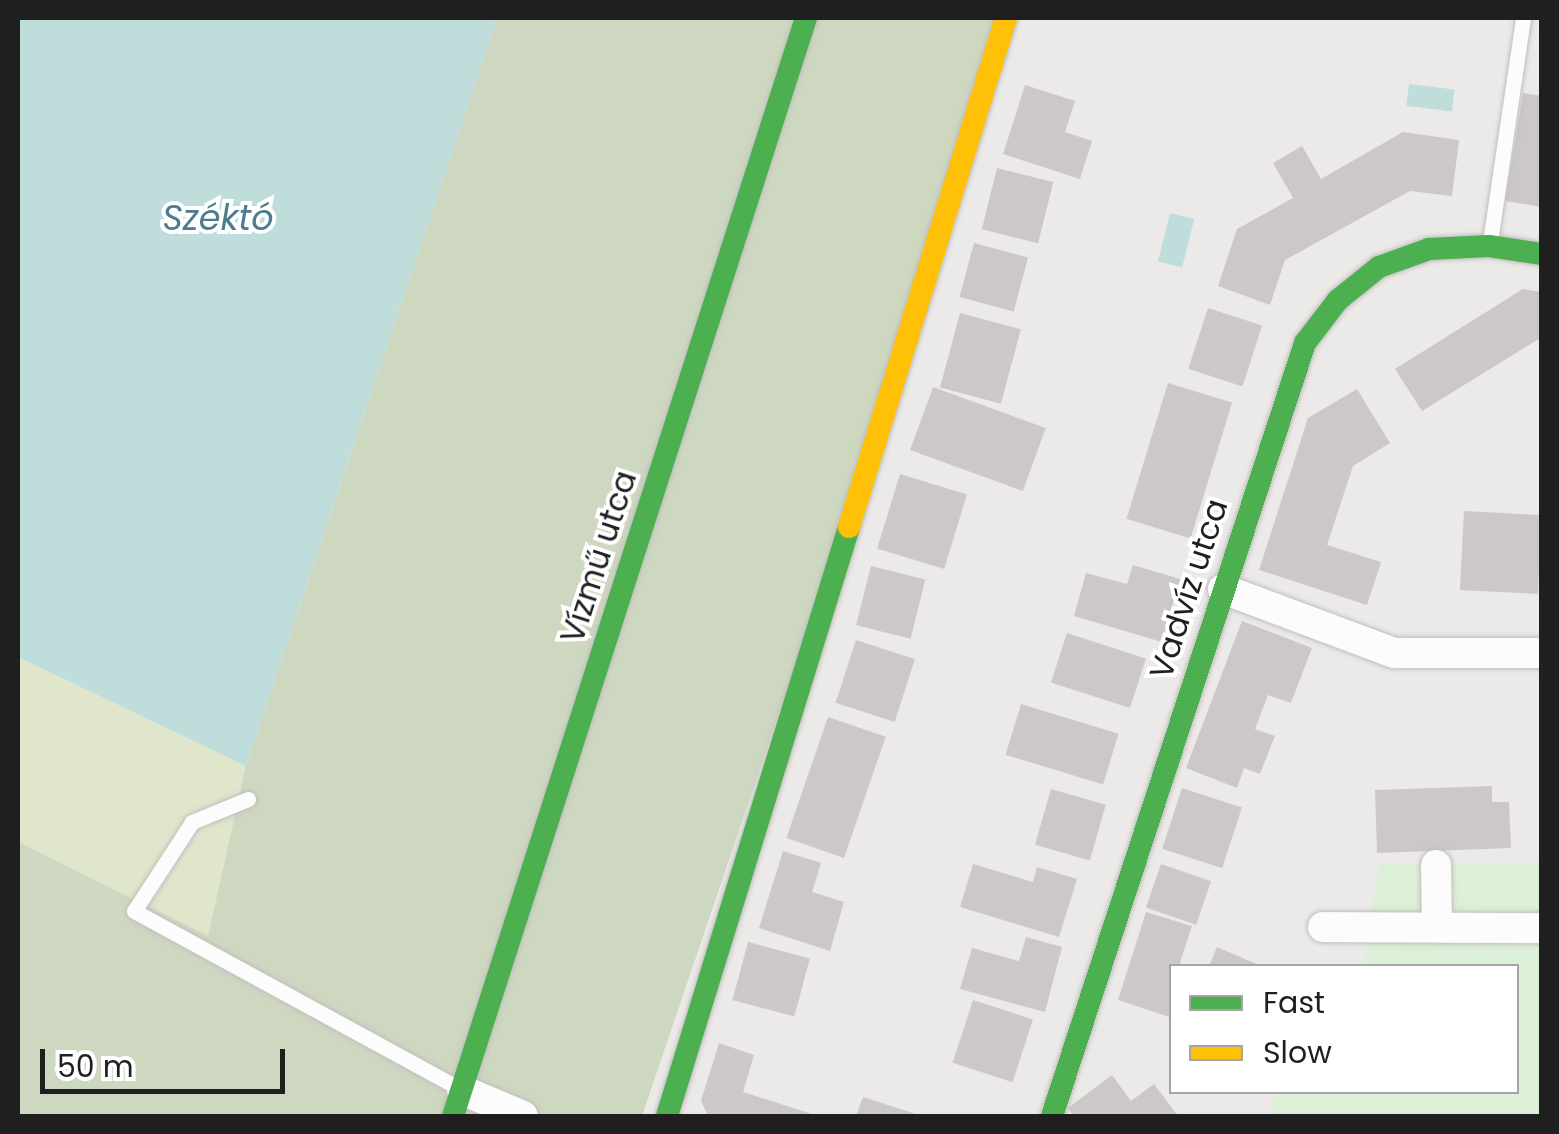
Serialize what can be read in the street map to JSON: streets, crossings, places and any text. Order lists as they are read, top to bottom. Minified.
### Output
{"streets":{"street":["Vízmű utca","Vadvíz utca"]},"water":["Széktó"],"legend":["Fast","Slow"],"scale_bar":"50 m"}
